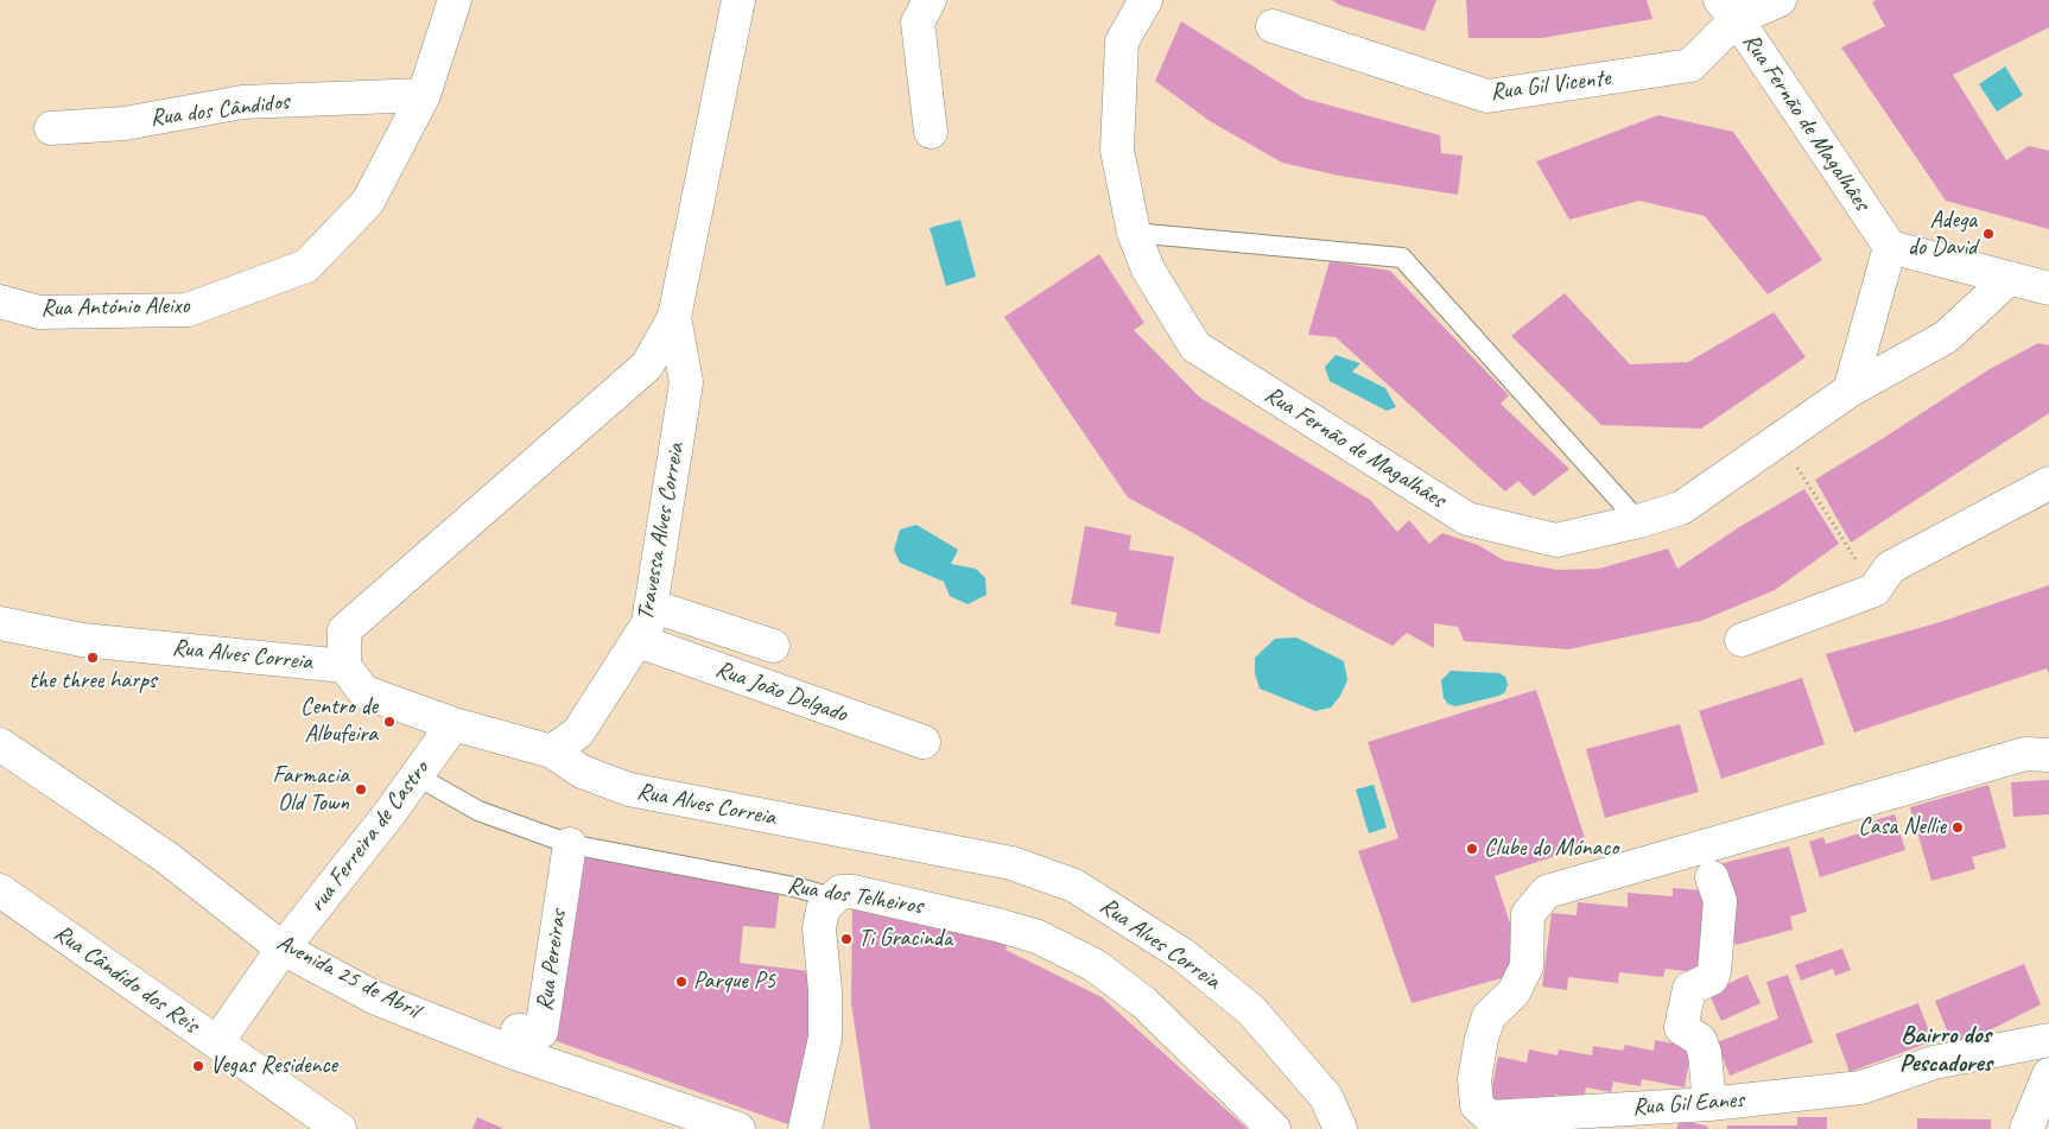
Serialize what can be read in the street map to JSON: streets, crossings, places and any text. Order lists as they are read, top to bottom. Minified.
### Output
{"streets":{"street":["Rua Gil Vicente","Rua dos Cândidos","Rua Fernão de Magalhâes","Rua António Aleixo","Travessa Alves Correia","Rua Alves Correia","Rua João Delgado","rua Ferreira de Castro","Rua dos Telheiros","Rua Pereiras","Avenida 25 de Abril","Rua Cândido dos Reis","Rua Gil Eanes"]},"crossings":[["Rua Gil Vicente","Rua Fernão de Magalhâes"],["Rua dos Cândidos","Rua António Aleixo"],["Travessa Alves Correia","Rua Alves Correia"],["Travessa Alves Correia","Rua João Delgado"],["Rua Alves Correia","rua Ferreira de Castro"],["rua Ferreira de Castro","Rua dos Telheiros"],["rua Ferreira de Castro","Avenida 25 de Abril"],["rua Ferreira de Castro","Rua Cândido dos Reis"],["Rua dos Telheiros","Rua Pereiras"],["Rua Pereiras","Avenida 25 de Abril"]],"districts":["Bairro dos Pescadores"],"places":["Adega do David","the three harps","Centro de Albufeira","Farmacia Old Town","Casa Nellie","Clube do Mónaco","Ti Gracinda","Parque P5","Vegas Residence"]}
